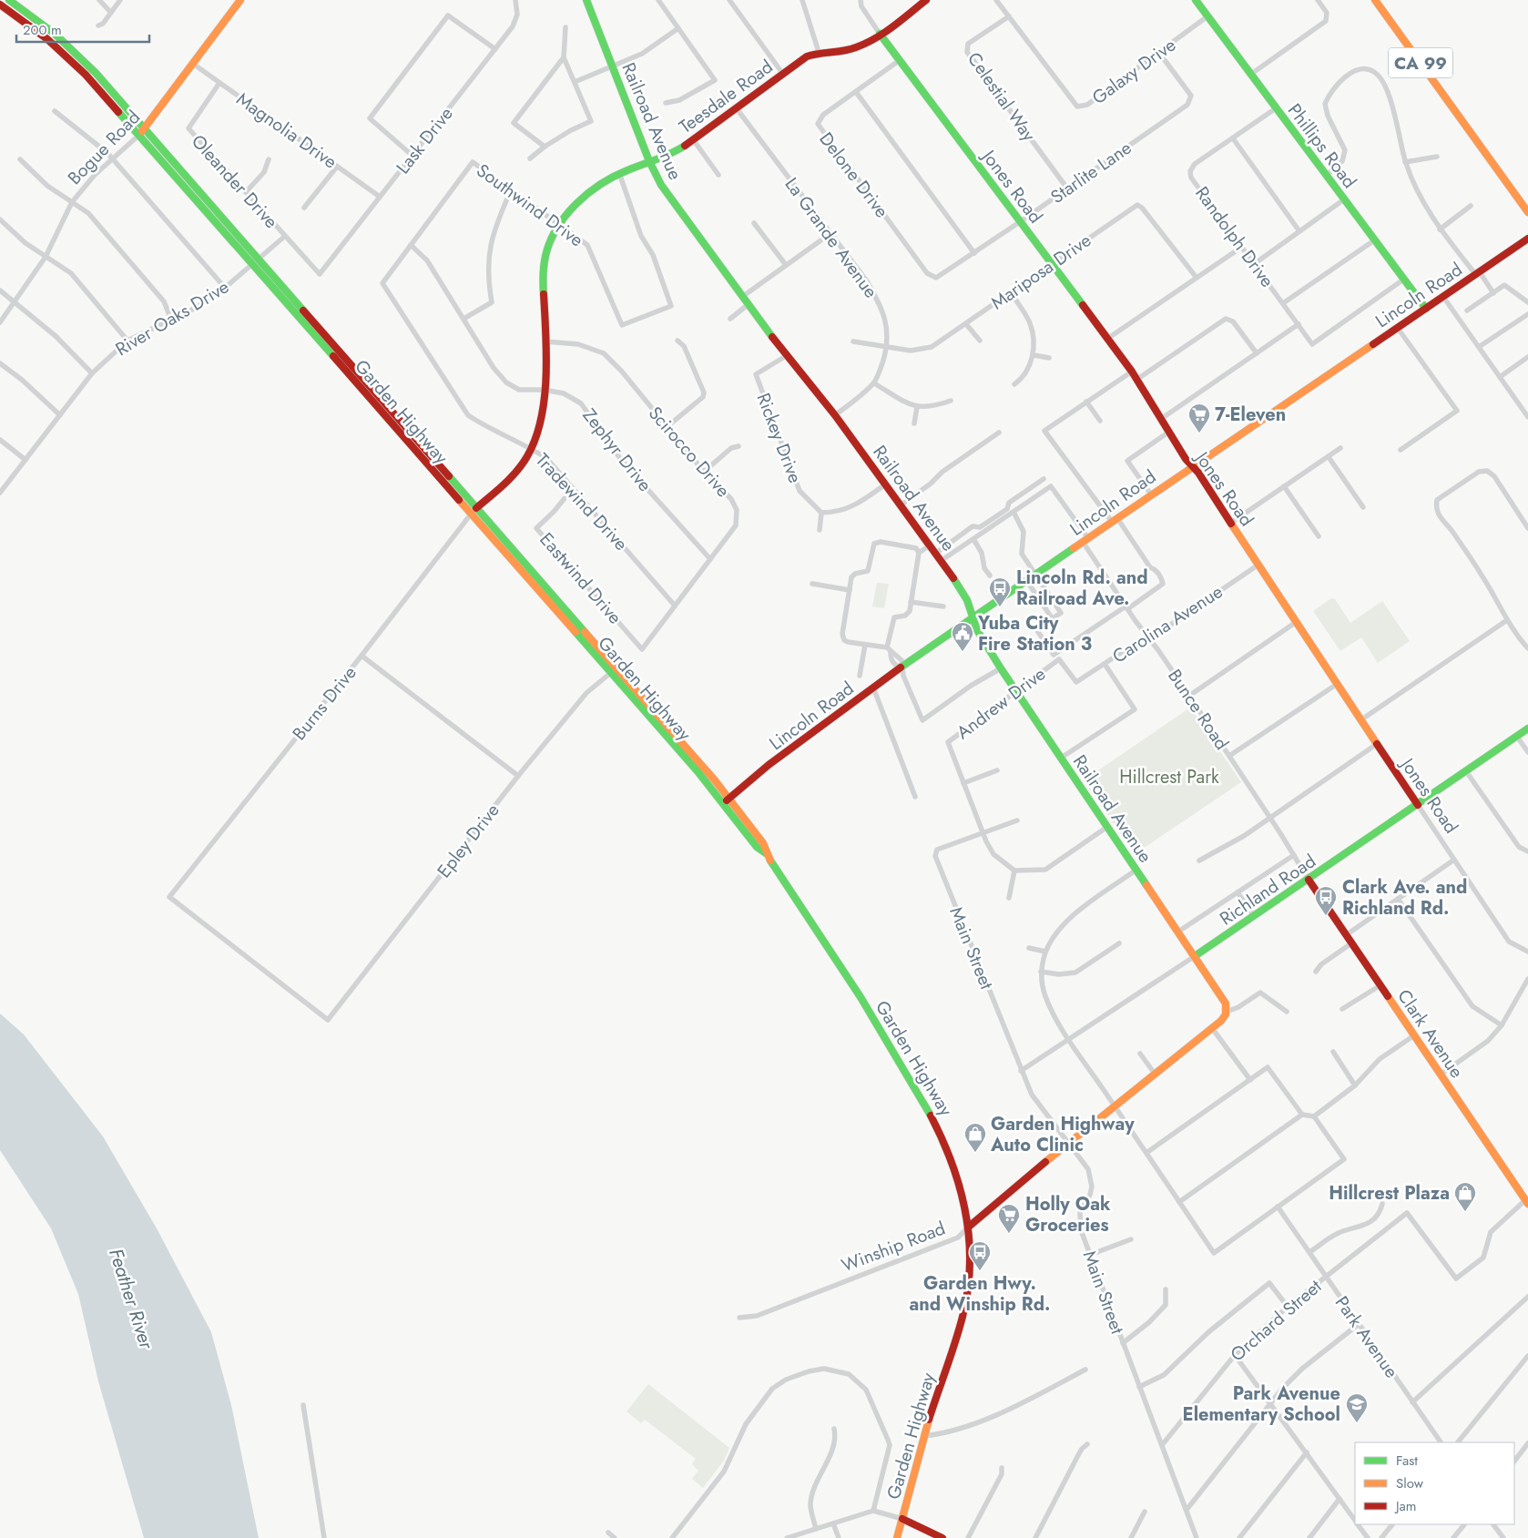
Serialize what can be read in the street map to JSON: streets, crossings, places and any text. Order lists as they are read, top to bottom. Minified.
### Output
{"streets":{"main road":["CA 99","Teesdale Road","Railroad Avenue","Phillips Road","Bogue Road","Jones Road","Lincoln Road","Garden Highway","Richland Road","Clark Avenue","Winship Road"],"street":["Galaxy Drive","Celestial Way","Magnolia Drive","Lask Drive","Starlite Lane","Delone Drive","Oleander Drive","Southwind Drive","Randolph Drive","La Grande Avenue","Mariposa Drive","River Oaks Drive","Rickey Drive","Zephyr Drive","Scirocco Drive","Tradewind Drive","Eastwind Drive","Carolina Avenue","Burns Drive","Andrew Drive","Bunce Road","Epley Drive","Main Street","Orchard Street","Park Avenue"]},"crossings":[["Galaxy Drive","Celestial Way"],["Galaxy Drive","Phillips Road"],["Galaxy Drive","Starlite Lane"],["Teesdale Road","Railroad Avenue"],["Teesdale Road","Southwind Drive"],["Teesdale Road","La Grande Avenue"],["Teesdale Road","Garden Highway"],["Teesdale Road","Zephyr Drive"],["Teesdale Road","Scirocco Drive"],["Teesdale Road","Tradewind Drive"],["Teesdale Road","Burns Drive"],["Celestial Way","Starlite Lane"],["Railroad Avenue","Lincoln Road"],["Railroad Avenue","Rickey Drive"],["Railroad Avenue","Andrew Drive"],["Railroad Avenue","Richland Road"],["Railroad Avenue","Winship Road"],["Magnolia Drive","Lask Drive"],["Magnolia Drive","Bogue Road"],["Magnolia Drive","Oleander Drive"],["Lask Drive","Oleander Drive"],["Phillips Road","Randolph Drive"],["Phillips Road","Lincoln Road"],["Bogue Road","Garden Highway"],["Starlite Lane","Delone Drive"],["Starlite Lane","Jones Road"],["Delone Drive","Jones Road"],["Oleander Drive","River Oaks Drive"],["Jones Road","Mariposa Drive"],["Jones Road","Lincoln Road"],["Jones Road","Carolina Avenue"],["Jones Road","Richland Road"],["Southwind Drive","Zephyr Drive"],["Southwind Drive","Tradewind Drive"],["La Grande Avenue","Mariposa Drive"],["Lincoln Road","Garden Highway"],["Lincoln Road","Bunce Road"],["River Oaks Drive","Garden Highway"],["Garden Highway","Burns Drive"],["Garden Highway","Epley Drive"],["Garden Highway","Winship Road"],["Zephyr Drive","Scirocco Drive"],["Zephyr Drive","Tradewind Drive"],["Scirocco Drive","Tradewind Drive"],["Scirocco Drive","Eastwind Drive"],["Tradewind Drive","Eastwind Drive"],["Carolina Avenue","Andrew Drive"],["Carolina Avenue","Bunce Road"],["Burns Drive","Epley Drive"],["Andrew Drive","Main Street"],["Bunce Road","Richland Road"],["Bunce Road","Clark Avenue"],["Richland Road","Main Street"],["Richland Road","Clark Avenue"],["Main Street","Winship Road"],["Main Street","Orchard Street"],["Clark Avenue","Orchard Street"],["Orchard Street","Park Avenue"]],"water":["Feather River"],"parks":["Hillcrest Park"],"places":{"supermarket":["7-Eleven","Holly Oak Groceries"],"bus stop":["Lincoln Rd. and Railroad Ave.","Clark Ave. and Richland Rd.","Garden Hwy. and Winship Rd."],"public building":["Yuba City Fire Station 3"],"shop":["Garden Highway Auto Clinic","Hillcrest Plaza"],"school or university":["Park Avenue Elementary School"]},"legend":["Fast","Slow","Jam"],"scale_bar":"200 m"}
